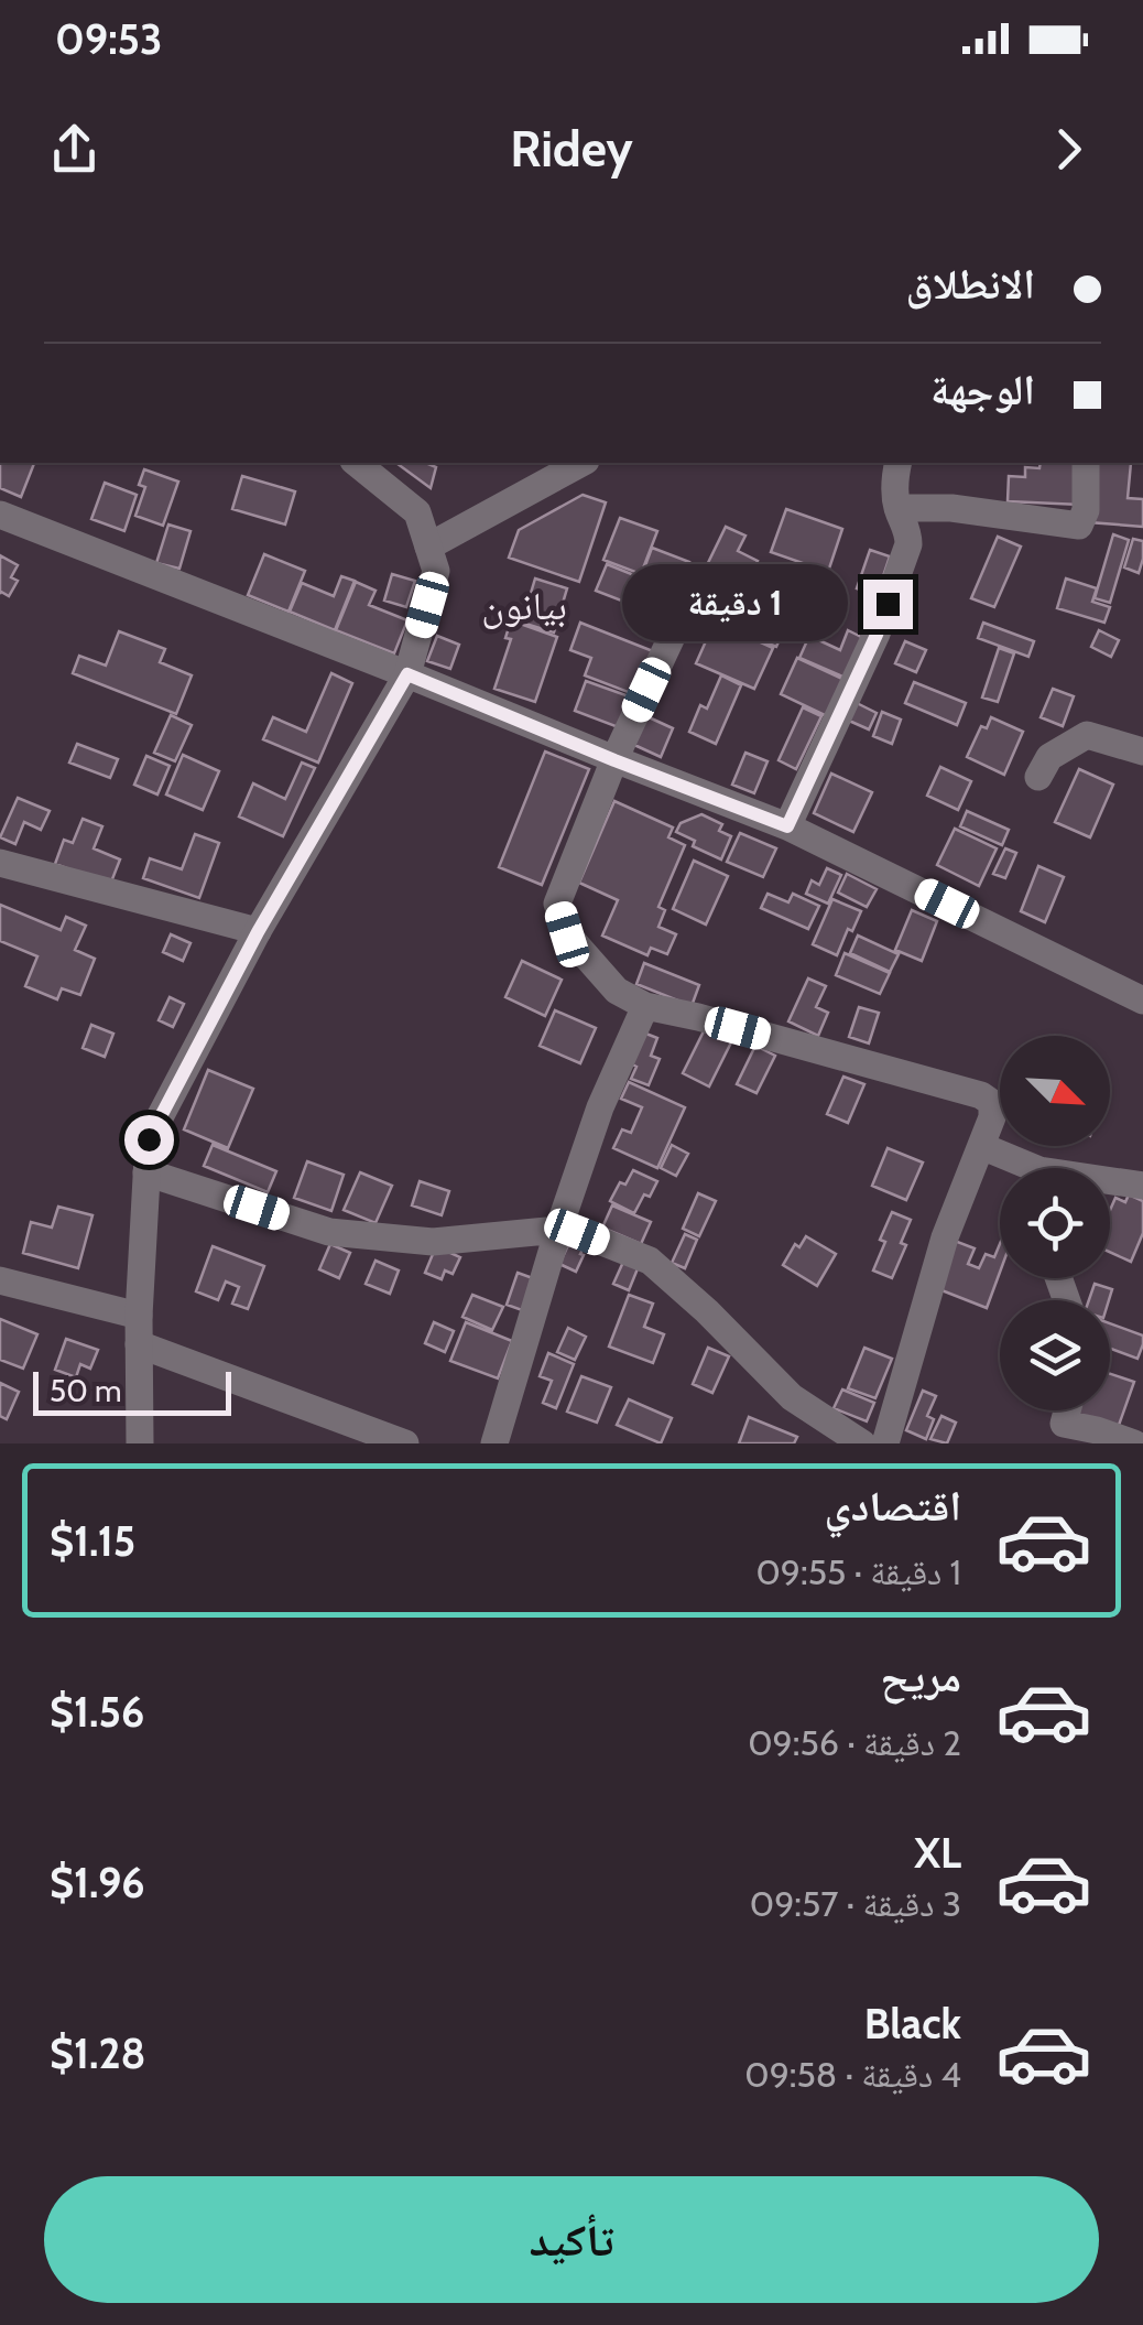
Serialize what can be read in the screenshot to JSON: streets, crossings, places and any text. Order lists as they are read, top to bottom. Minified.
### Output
{"districts":["بيانون"],"scale_bar":"50 m","north":"bottom right","page":{"status":"09:53","header":"Ridey","banner":["الانطلاق","الوجهة"],"bubble":"1 دقيقة","scale":"50 m","list":[{"name":"اقتصادي","note":"1 دقيقة · 09:55","value":"$1.15"},{"name":"مريح","note":"2 دقيقة · 09:56","value":"$1.56"},{"name":"XL","note":"3 دقيقة · 09:57","value":"$1.96"},{"name":"Black","note":"4 دقيقة · 09:58","value":"$1.28"}],"buttons":"تأكيد"}}
